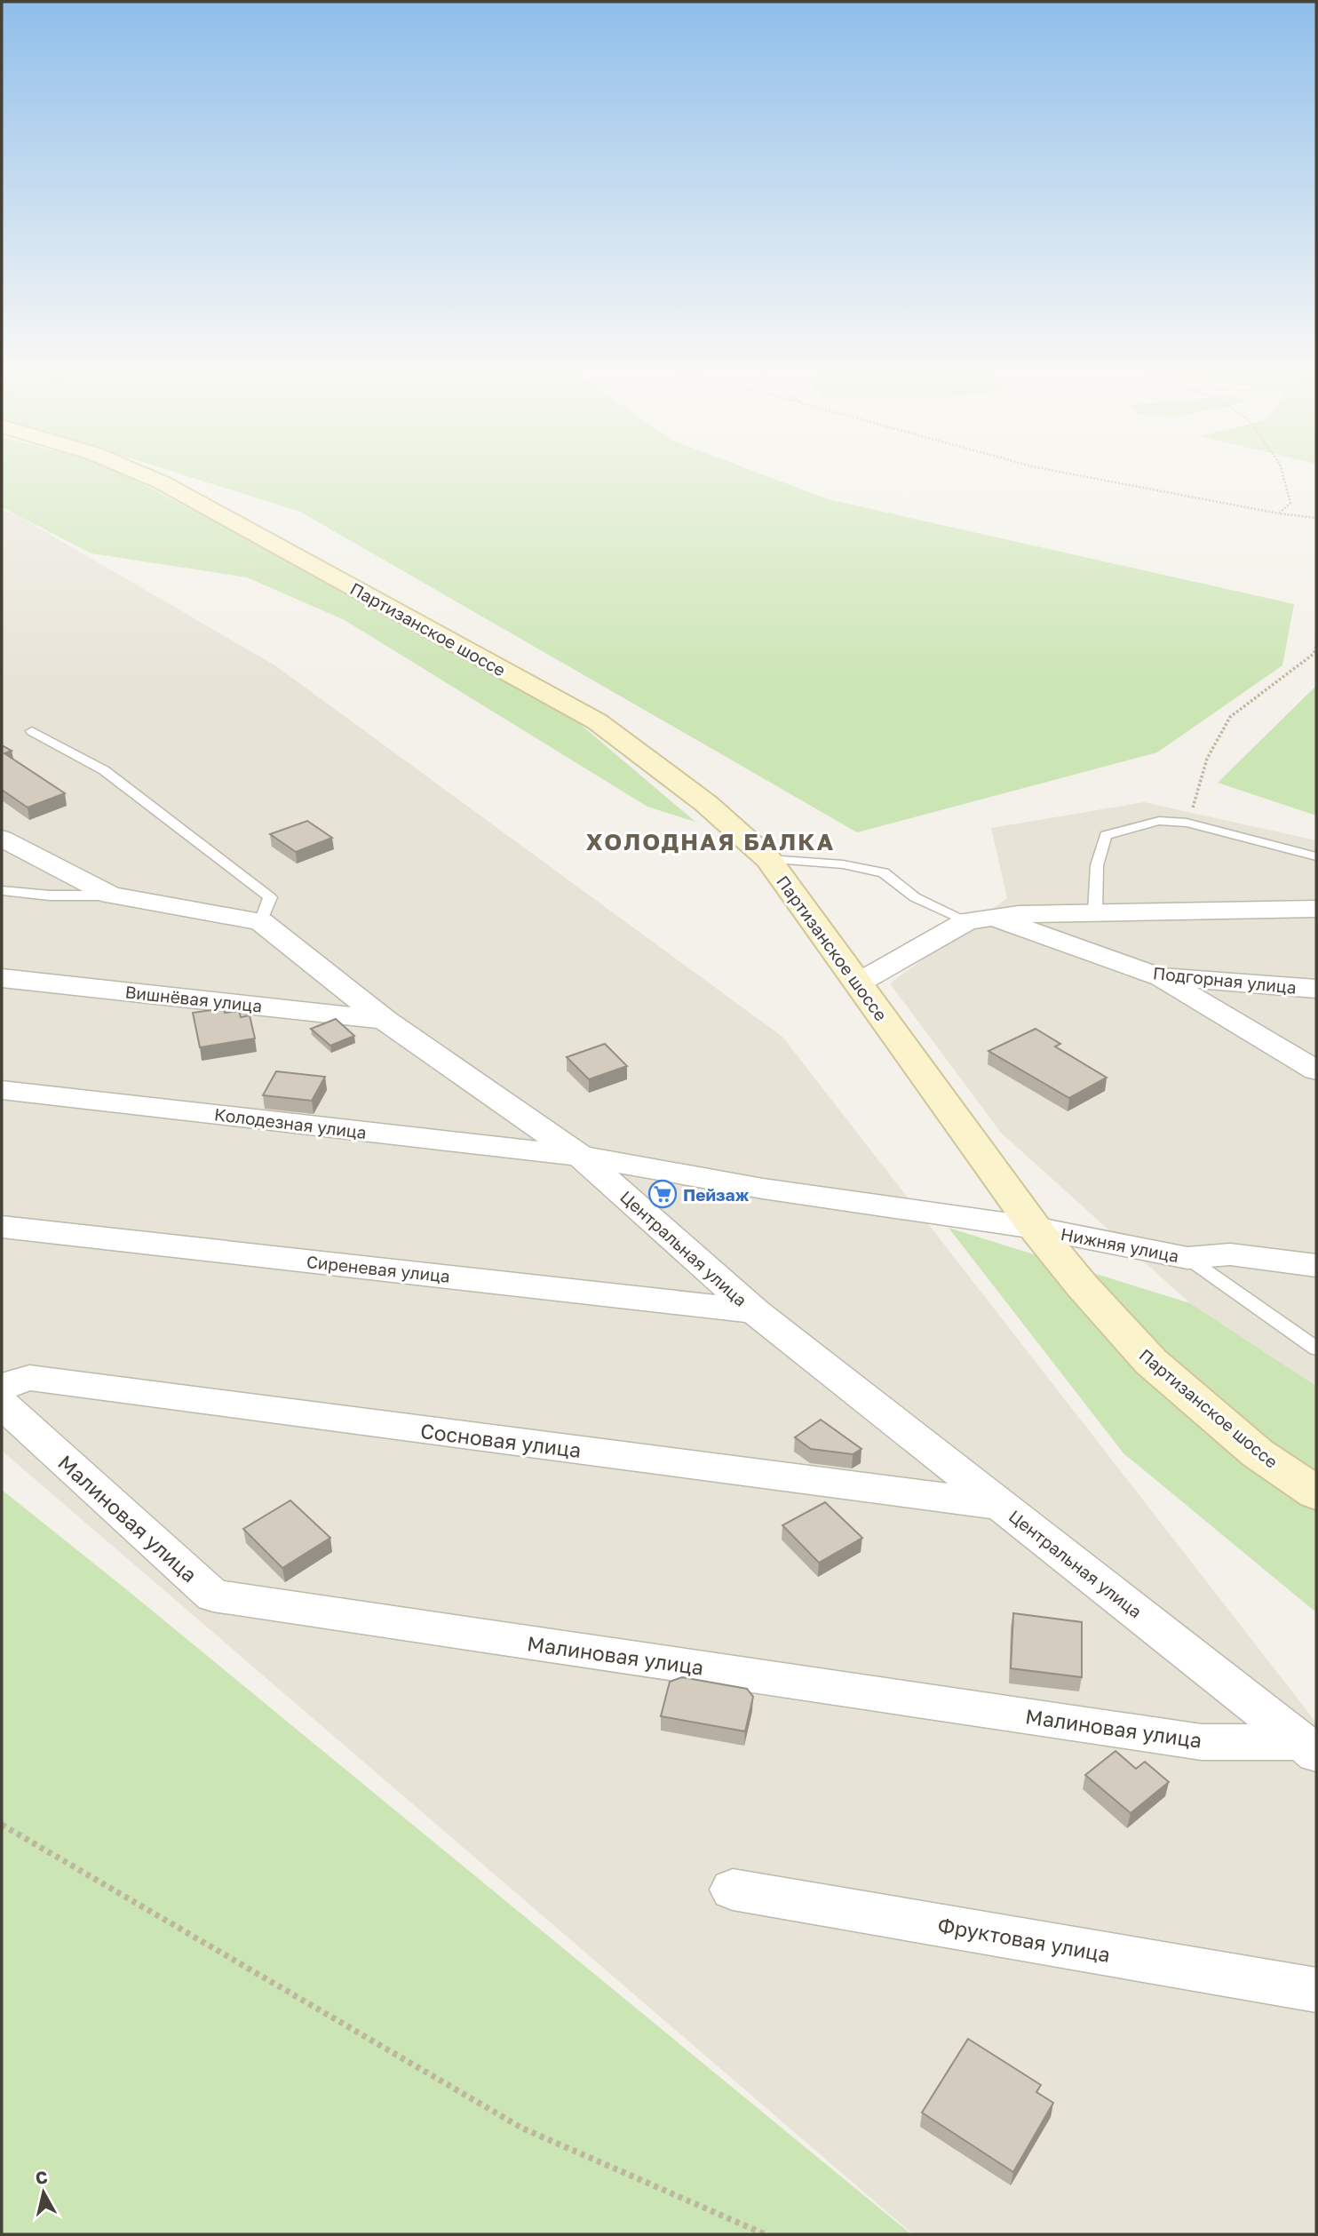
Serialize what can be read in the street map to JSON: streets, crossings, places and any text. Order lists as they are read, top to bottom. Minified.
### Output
{"streets":{"main road":["Партизанское шоссе"],"street":["Подгорная улица","Вишнёвая улица","Колодезная улица","Нижняя улица","Центральная улица","Сиреневая улица","Сосновая улица","Малиновая улица","Фруктовая улица"]},"crossings":[["Партизанское шоссе","Колодезная улица"],["Партизанское шоссе","Нижняя улица"],["Вишнёвая улица","Центральная улица"],["Колодезная улица","Нижняя улица"],["Колодезная улица","Центральная улица"],["Центральная улица","Сиреневая улица"],["Центральная улица","Сосновая улица"],["Центральная улица","Малиновая улица"]],"districts":["ХОЛОДНАЯ БАЛКА"],"places":{"supermarket":["Пейзаж"]},"north":"top"}
